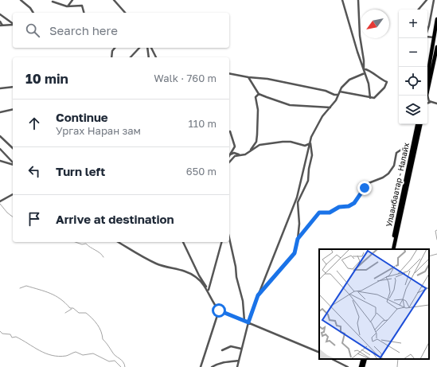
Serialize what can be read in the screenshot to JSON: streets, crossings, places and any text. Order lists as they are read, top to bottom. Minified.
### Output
{"streets":{"highway":["Улаанбаатар - Налайх"]},"north":"bottom left","page":{"map_buttons":["+","−"],"search":"Search here","heading":["10 min","Walk · 760 m"],"list":[["Continue","Ургах Наран зам","110 m"],["Turn left","650 m"],"Arrive at destination"]}}
